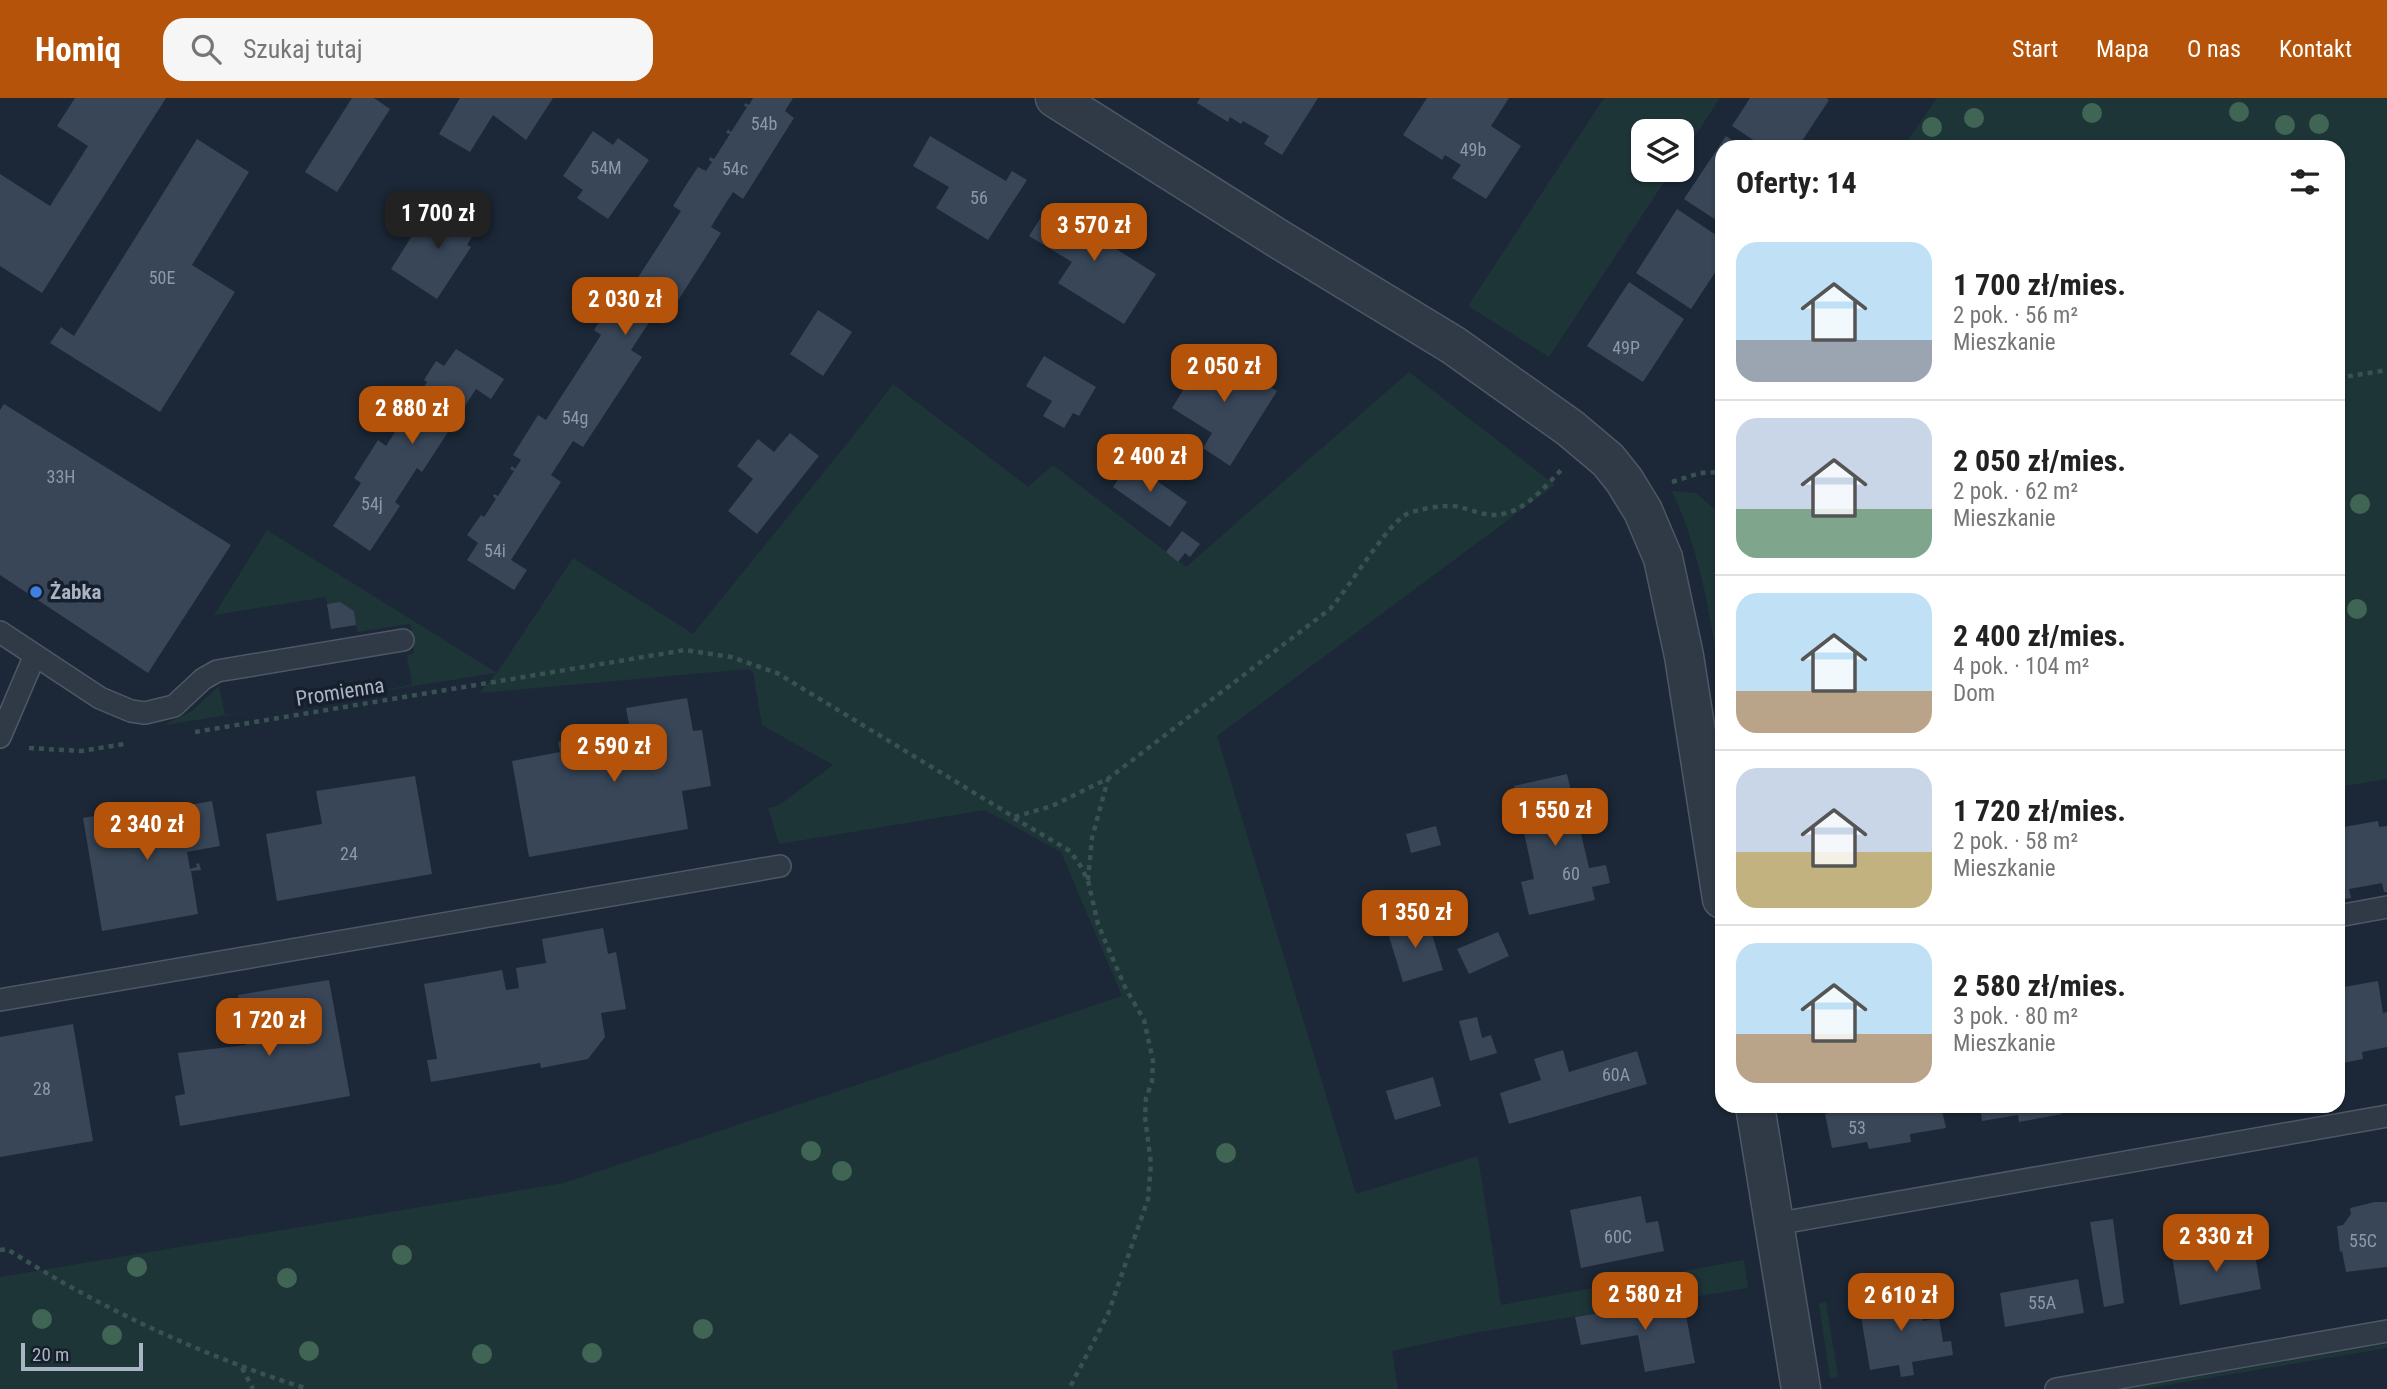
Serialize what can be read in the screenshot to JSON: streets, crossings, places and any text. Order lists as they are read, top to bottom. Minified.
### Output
{"streets":{"path":["Promienna"]},"places":["Żabka"],"house_numbers":["54b","49b","54M","54c","56","50E","49P","54g","33H","54j","54i","24","60","60A","28","53","60C","55C","55A"],"scale_bar":"20 m","page":{"header":"Homiq","search":"Szukaj tutaj","nav":["Start","Mapa","O nas","Kontakt"],"heading":"Oferty: 14","price":["1 700 zł","3 570 zł","2 030 zł","2 050 zł","2 880 zł","2 400 zł","2 590 zł","1 550 zł","2 340 zł","1 350 zł","1 720 zł","2 330 zł","2 580 zł","2 610 zł"],"list":[{"name":"1 700 zł/mies.","note":"2 pok. · 56 m² · Mieszkanie"},{"name":"2 050 zł/mies.","note":"2 pok. · 62 m² · Mieszkanie"},{"name":"2 400 zł/mies.","note":"4 pok. · 104 m² · Dom"},{"name":"1 720 zł/mies.","note":"2 pok. · 58 m² · Mieszkanie"},{"name":"2 580 zł/mies.","note":"3 pok. · 80 m² · Mieszkanie"}],"scale":"20 m"}}
